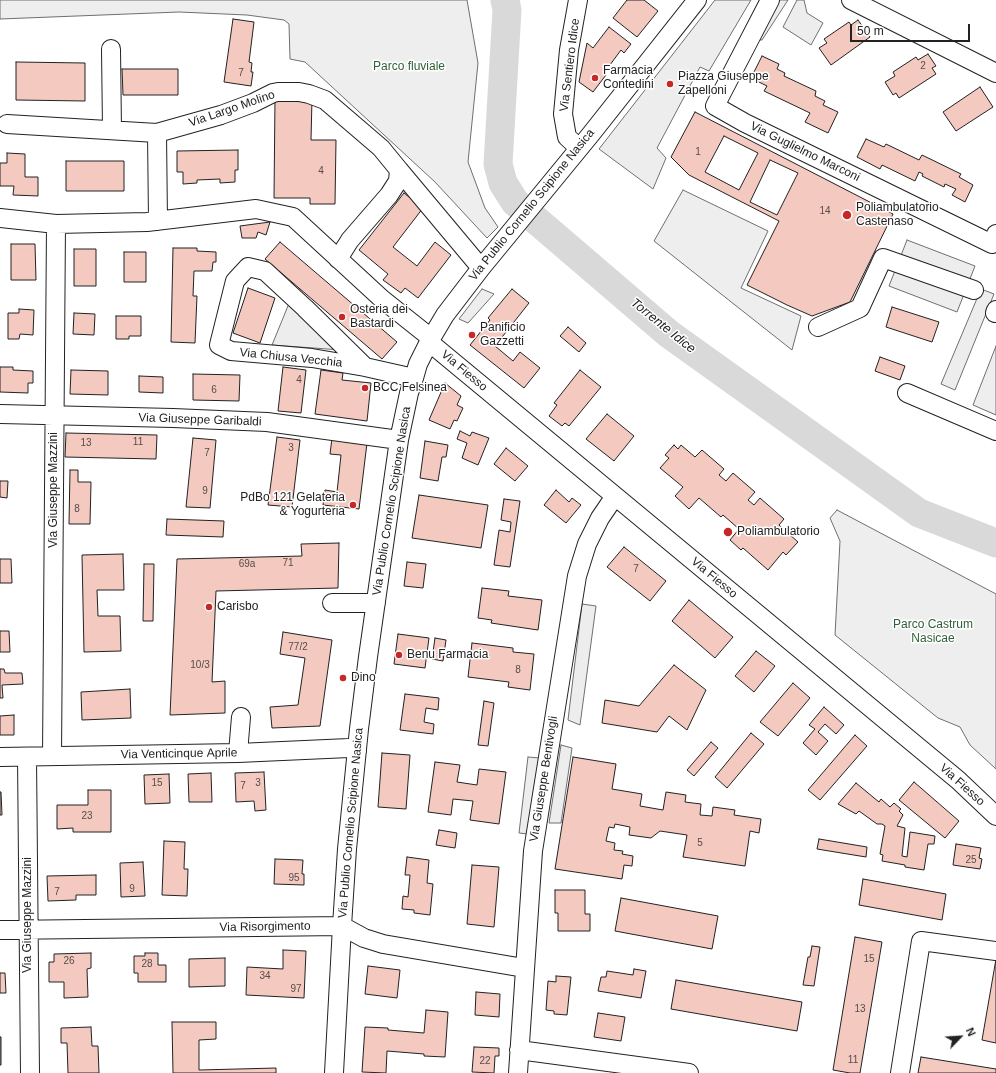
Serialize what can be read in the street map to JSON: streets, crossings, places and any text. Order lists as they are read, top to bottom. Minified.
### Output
{"streets":{"street":["Via Sentiero Idice","Via Largo Molino","Via Guglielmo Marconi","Via Publio Cornelio Scipione Nasica","Via Chiusa Vecchia","Via Fiesso","Via Giuseppe Garibaldi","Via Giuseppe Mazzini","Via Venticinque Aprile","Via Giuseppe Bentivogli","Via Risorgimento"]},"crossings":[["Via Sentiero Idice","Via Publio Cornelio Scipione Nasica"],["Via Largo Molino","Via Publio Cornelio Scipione Nasica"],["Via Publio Cornelio Scipione Nasica","Via Chiusa Vecchia"],["Via Publio Cornelio Scipione Nasica","Via Fiesso"],["Via Publio Cornelio Scipione Nasica","Via Giuseppe Garibaldi"],["Via Publio Cornelio Scipione Nasica","Via Venticinque Aprile"],["Via Publio Cornelio Scipione Nasica","Via Risorgimento"],["Via Fiesso","Via Giuseppe Bentivogli"],["Via Giuseppe Garibaldi","Via Giuseppe Mazzini"],["Via Giuseppe Mazzini","Via Venticinque Aprile"],["Via Giuseppe Mazzini","Via Risorgimento"],["Via Giuseppe Bentivogli","Via Risorgimento"]],"water":["Torrente Idice"],"parks":["Parco fluviale","Parco Castrum Nasicae"],"places":["Farmacia Contedini","Piazza Giuseppe Zapelloni","Poliambulatorio Castenaso","Osteria dei Bastardi","Panificio Gazzetti","BCC Felsinea","PdBo 121 Gelateria & Yogurteria","Poliambulatorio","Carisbo","Benu Farmacia","Dino"],"house_numbers":["2","7","1","4","14","4","6","11","13","3","7","9","8","71","69a","7","77/2","10/3","8","15","3","7","23","5","25","95","9","7","15","26","28","34","97","13","11","22"],"scale_bar":"50 m","north":"top right"}
